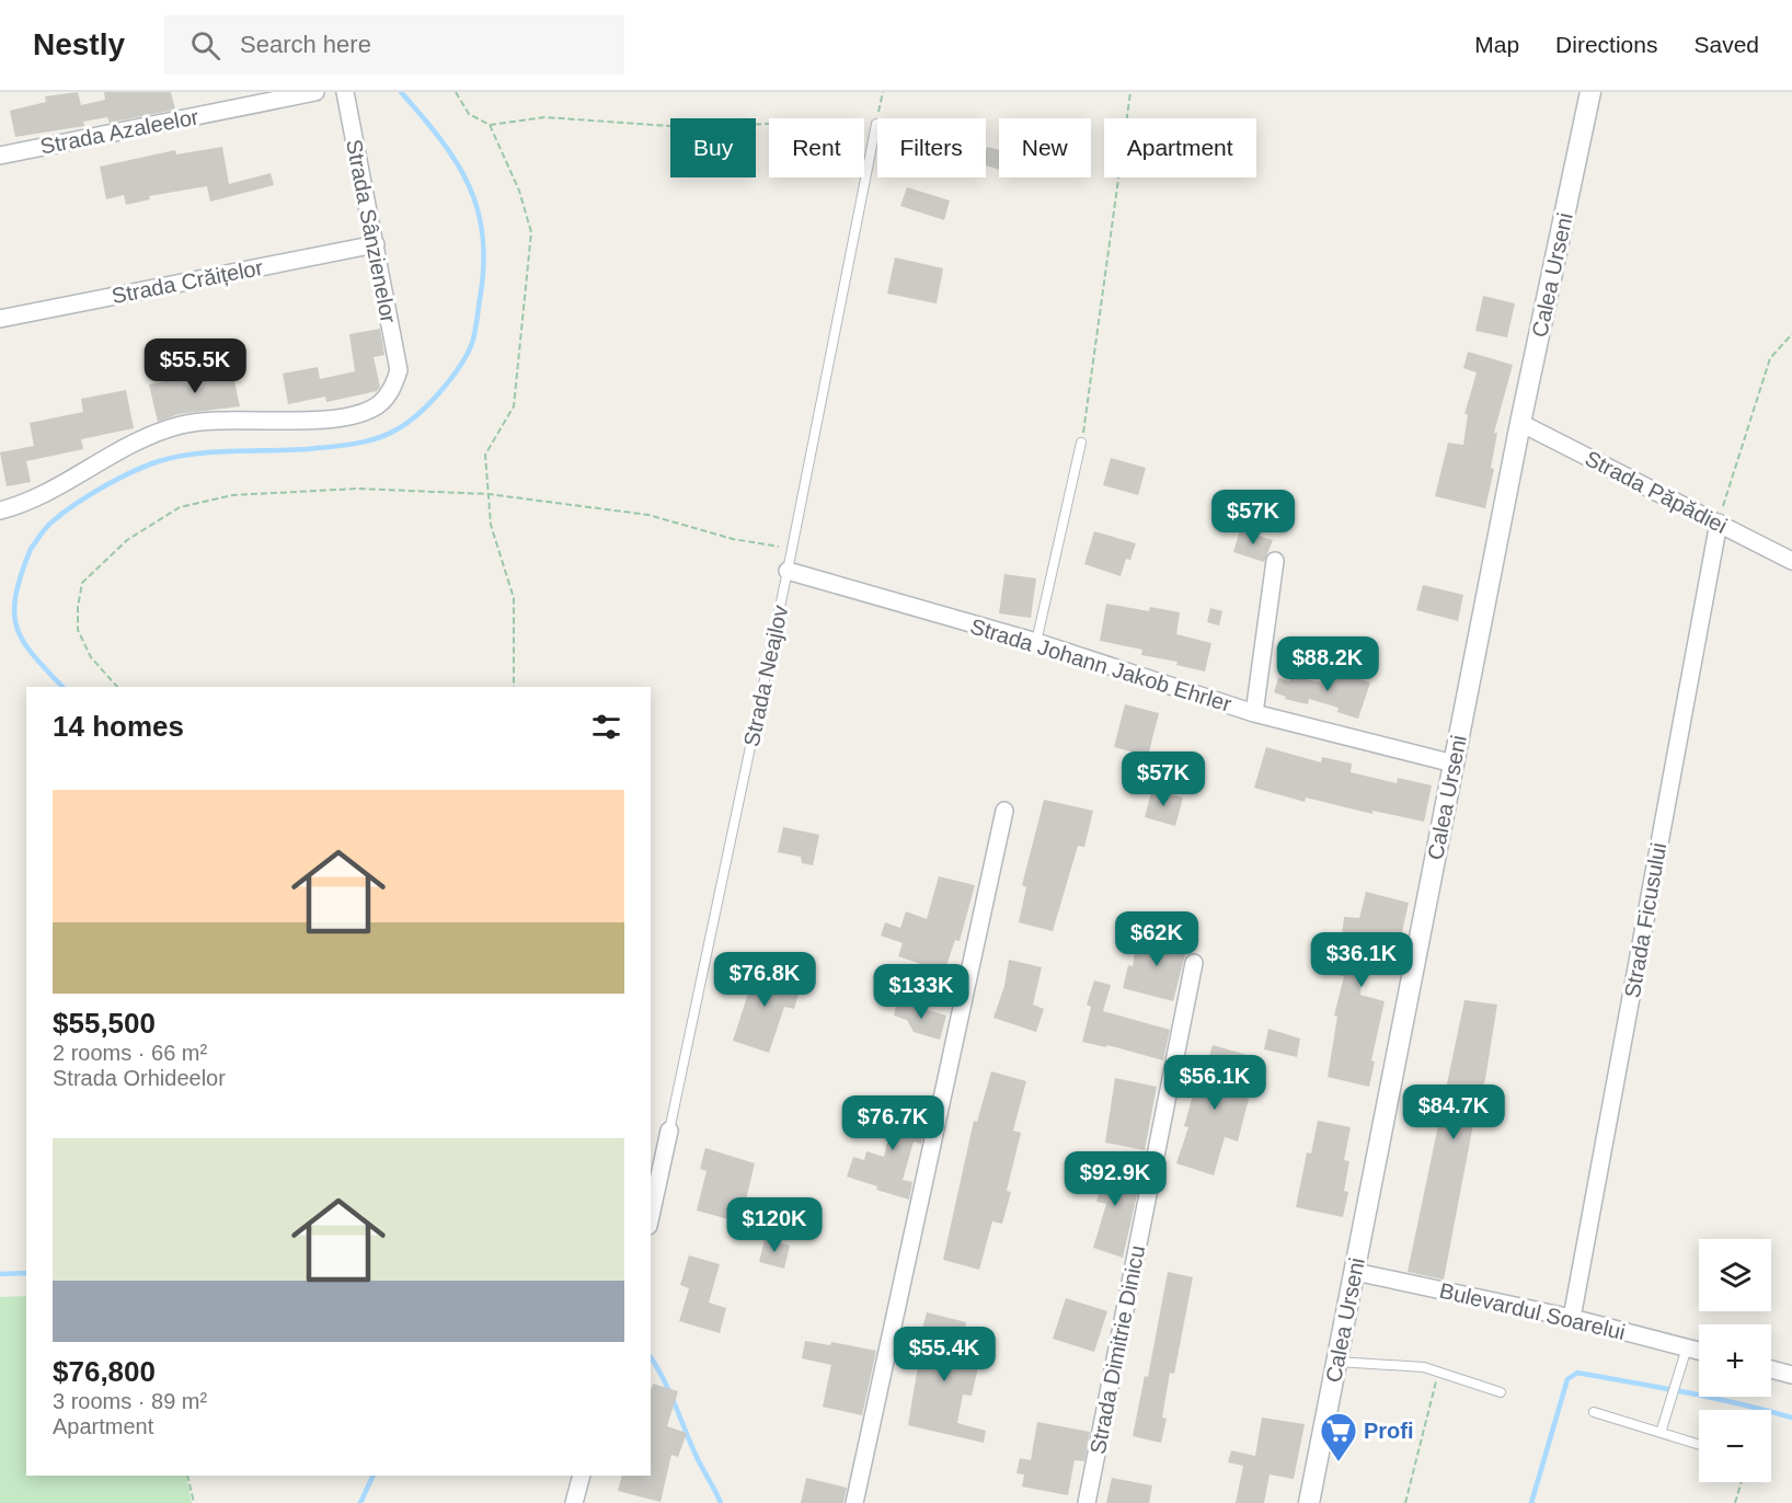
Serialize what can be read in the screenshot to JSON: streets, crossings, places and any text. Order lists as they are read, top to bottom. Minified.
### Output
{"streets":{"street":["Strada Azaleelor","Strada Sânzienelor","Calea Urseni","Strada Crăițelor","Strada Păpădiei","Strada Johann Jakob Ehrler","Strada Neajlov","Strada Ficusului","Bulevardul Soarelui","Strada Dimitrie Dinicu"]},"crossings":[["Strada Sânzienelor","Strada Crăițelor"],["Calea Urseni","Strada Păpădiei"],["Calea Urseni","Strada Johann Jakob Ehrler"],["Calea Urseni","Bulevardul Soarelui"],["Strada Păpădiei","Strada Ficusului"],["Strada Johann Jakob Ehrler","Strada Neajlov"],["Strada Ficusului","Bulevardul Soarelui"]],"places":{"supermarket":["Profi"]},"page":{"header":"Nestly","search":"Search here","nav":["Map","Directions","Saved"],"chip":["Buy","Rent","Filters","New","Apartment"],"price":["$55.5K","$57K","$88.2K","$57K","$62K","$36.1K","$76.8K","$133K","$56.1K","$84.7K","$76.7K","$92.9K","$120K","$55.4K"],"heading":"14 homes","list":[{"name":"$55,500","note":"2 rooms · 66 m² · Strada Orhideelor"},{"name":"$76,800","note":"3 rooms · 89 m² · Apartment"}],"map_buttons":["+","−"]}}
